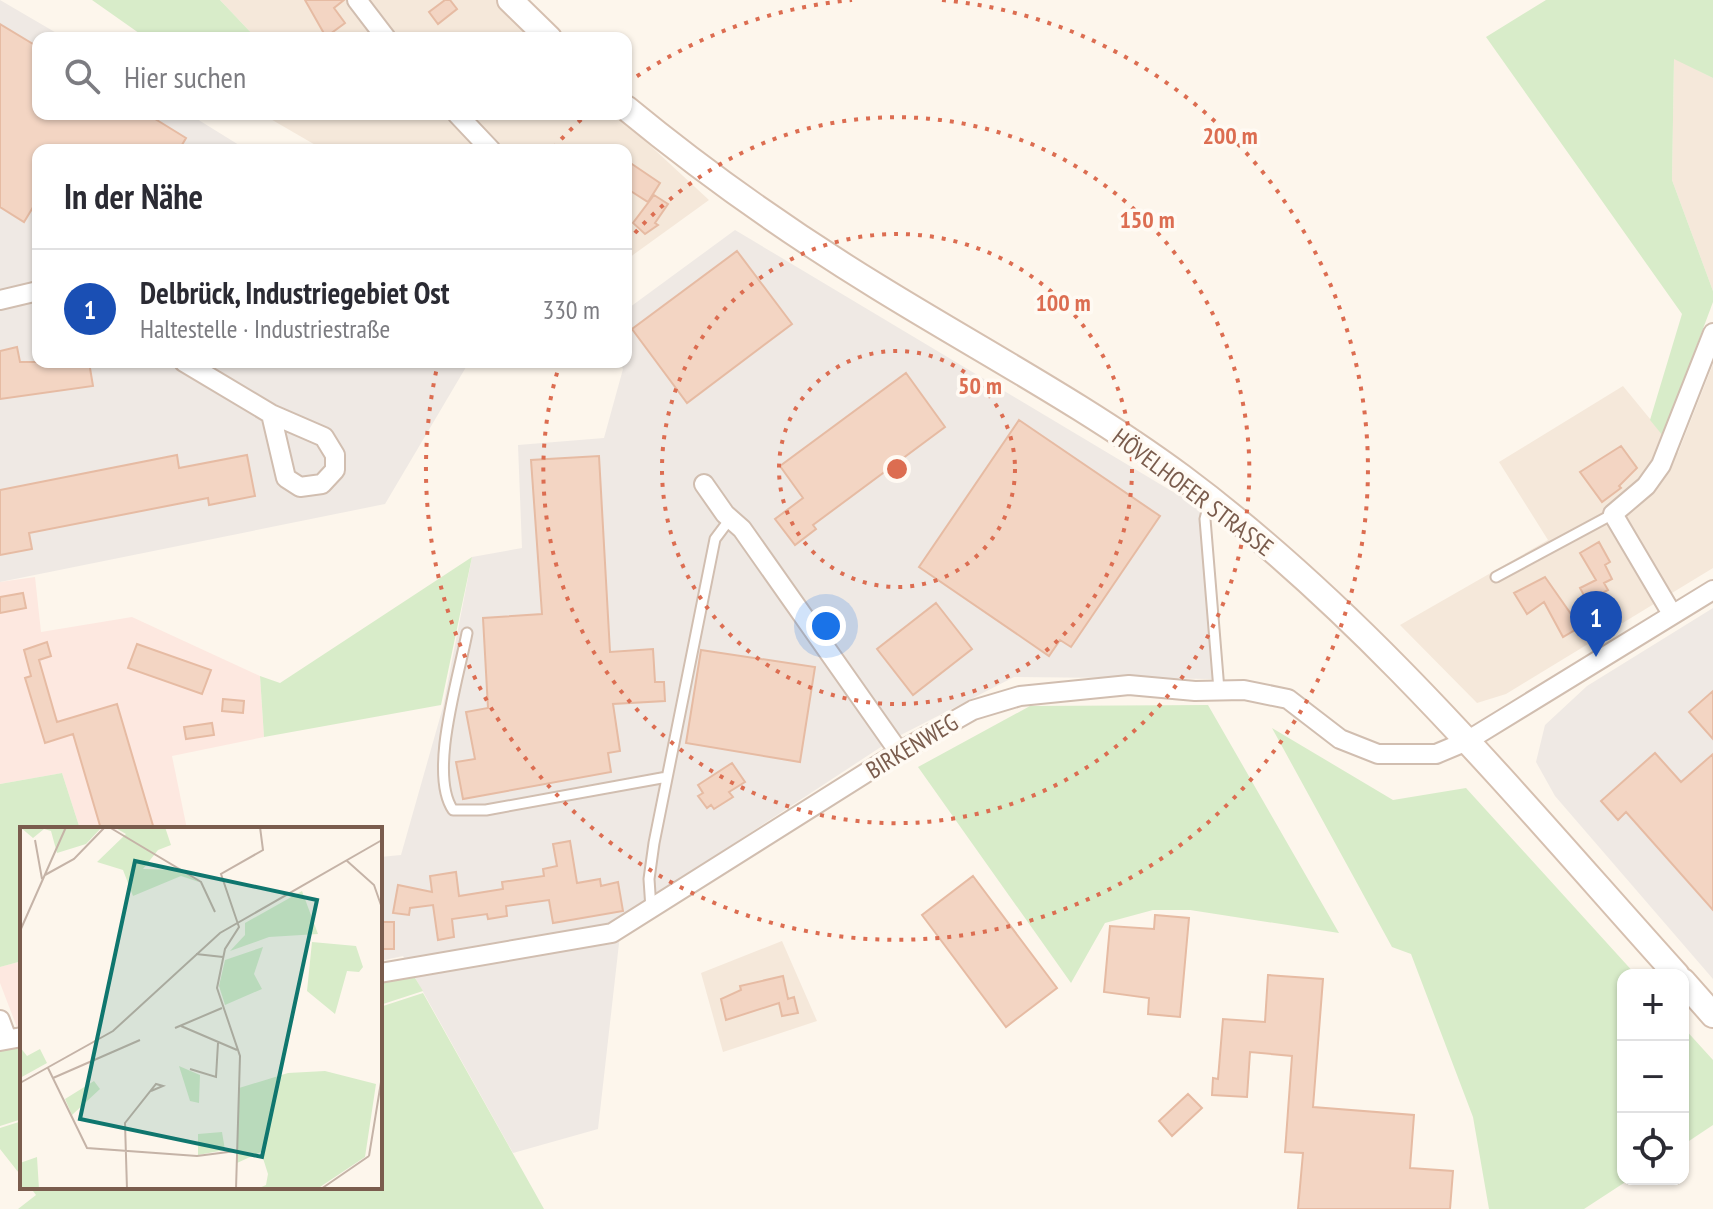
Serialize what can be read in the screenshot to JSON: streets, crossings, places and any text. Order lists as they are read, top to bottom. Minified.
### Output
{"streets":{"main road":["HÖVELHOFER STRASSE"],"street":["BIRKENWEG"]},"crossings":[["HÖVELHOFER STRASSE","BIRKENWEG"]],"page":{"search":"Hier suchen","heading":"In der Nähe","list":[{"mark":"1","name":"Delbrück, Industriegebiet Ost","note":"Haltestelle · Industriestraße","value":"330 m"}],"pins":"1","map_buttons":["+","−"]},"rings":["200 m","150 m","100 m","50 m"]}
